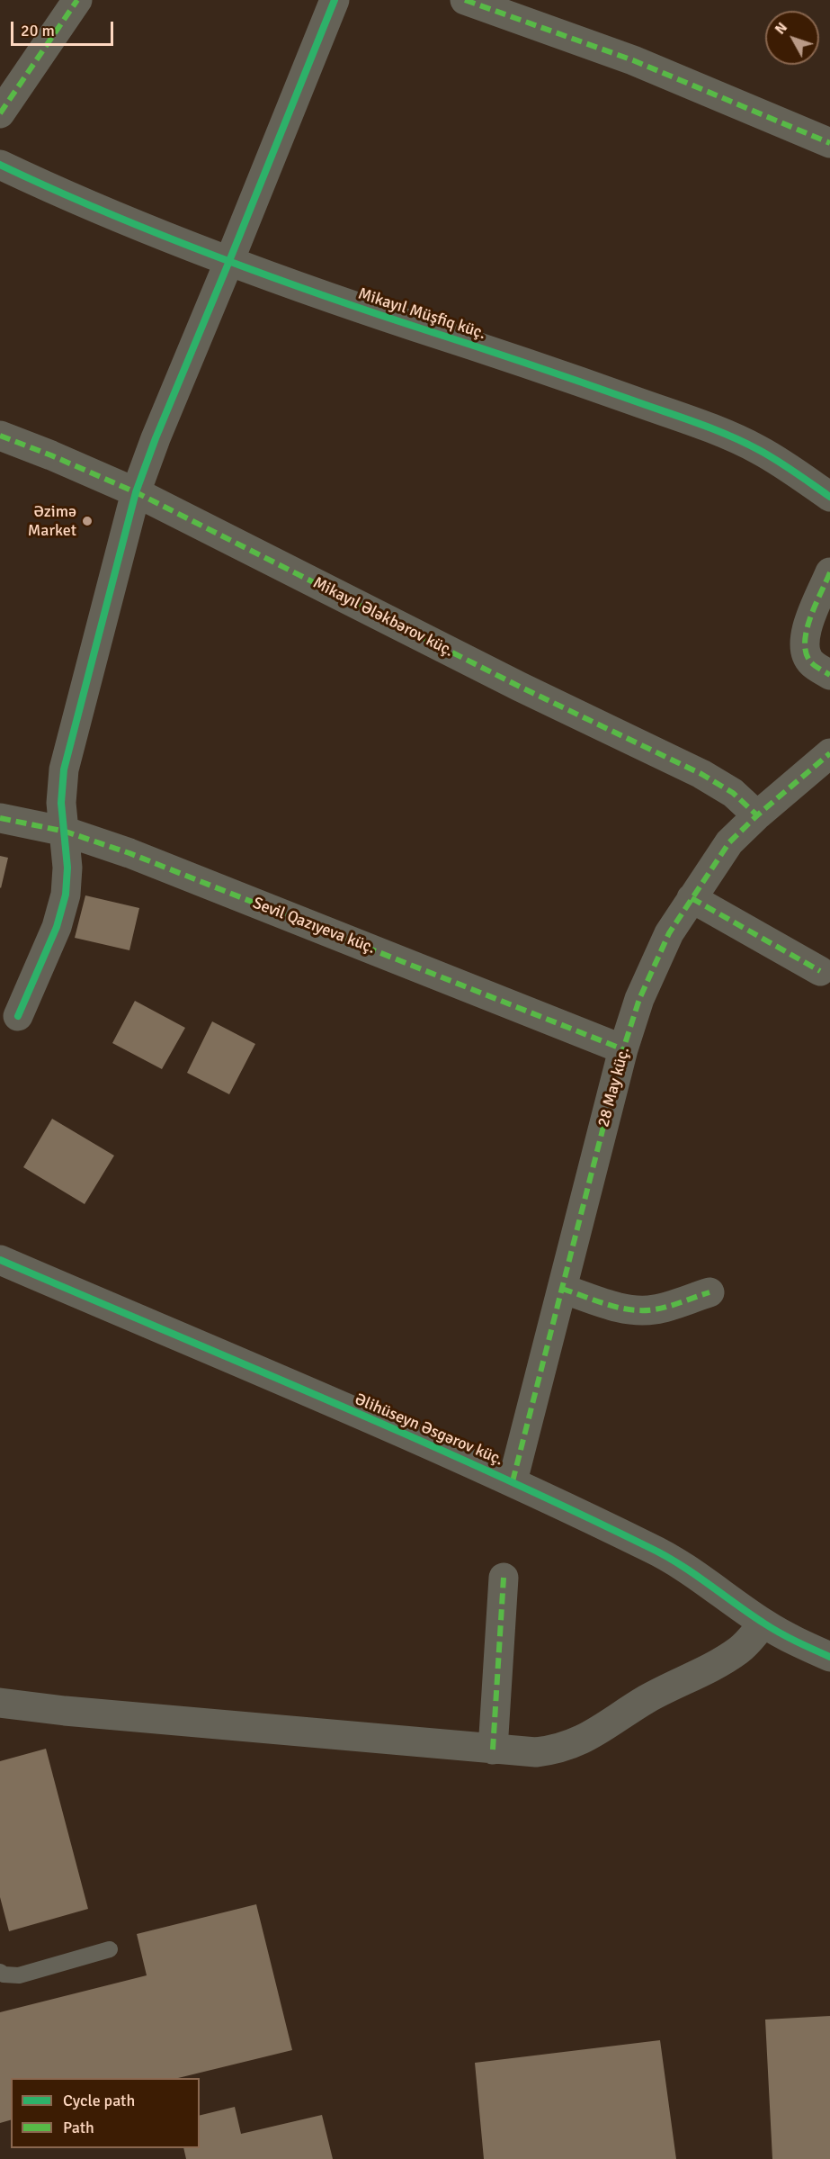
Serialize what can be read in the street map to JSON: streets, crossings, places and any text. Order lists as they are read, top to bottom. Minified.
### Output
{"streets":{"street":["Mikayıl Müşfiq küç.","Mikayıl Ələkbərov küç.","Sevil Qazıyeva küç.","28 May küç.","Əlihüseyn Əsgərov küç."]},"crossings":[["Mikayıl Ələkbərov küç.","28 May küç."],["Sevil Qazıyeva küç.","28 May küç."],["28 May küç.","Əlihüseyn Əsgərov küç."]],"places":["Əzimə Market"],"legend":["Cycle path","Path"],"scale_bar":"20 m","north":"top left"}
